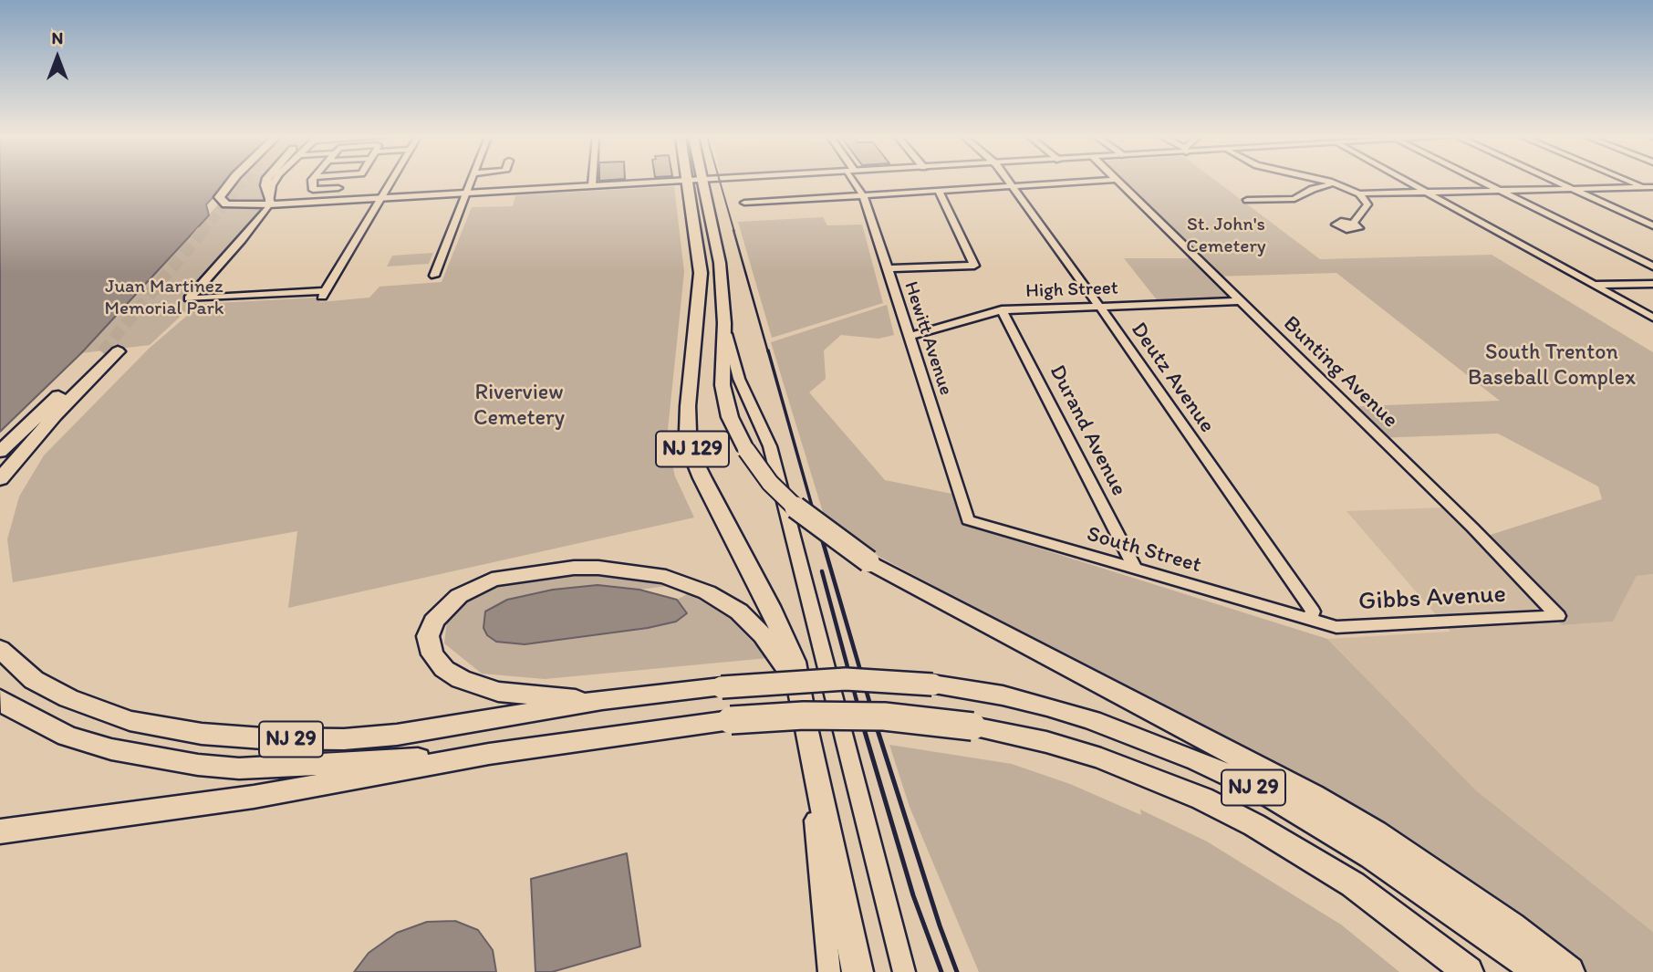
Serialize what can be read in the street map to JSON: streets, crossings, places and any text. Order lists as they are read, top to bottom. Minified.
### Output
{"streets":{"highway":["NJ 129","NJ 29"],"street":["High Street","Hewitt Avenue","Bunting Avenue","Deutz Avenue","Durand Avenue","South Street","Gibbs Avenue"]},"crossings":[["High Street","Hewitt Avenue"],["High Street","Bunting Avenue"],["High Street","Deutz Avenue"],["High Street","Durand Avenue"],["Hewitt Avenue","South Street"],["Bunting Avenue","Gibbs Avenue"],["Deutz Avenue","South Street"],["Deutz Avenue","Gibbs Avenue"],["Durand Avenue","South Street"],["South Street","Gibbs Avenue"]],"parks":["St. John's Cemetery","Juan Martinez Memorial Park","South Trenton Baseball Complex","Riverview Cemetery"],"north":"top"}
